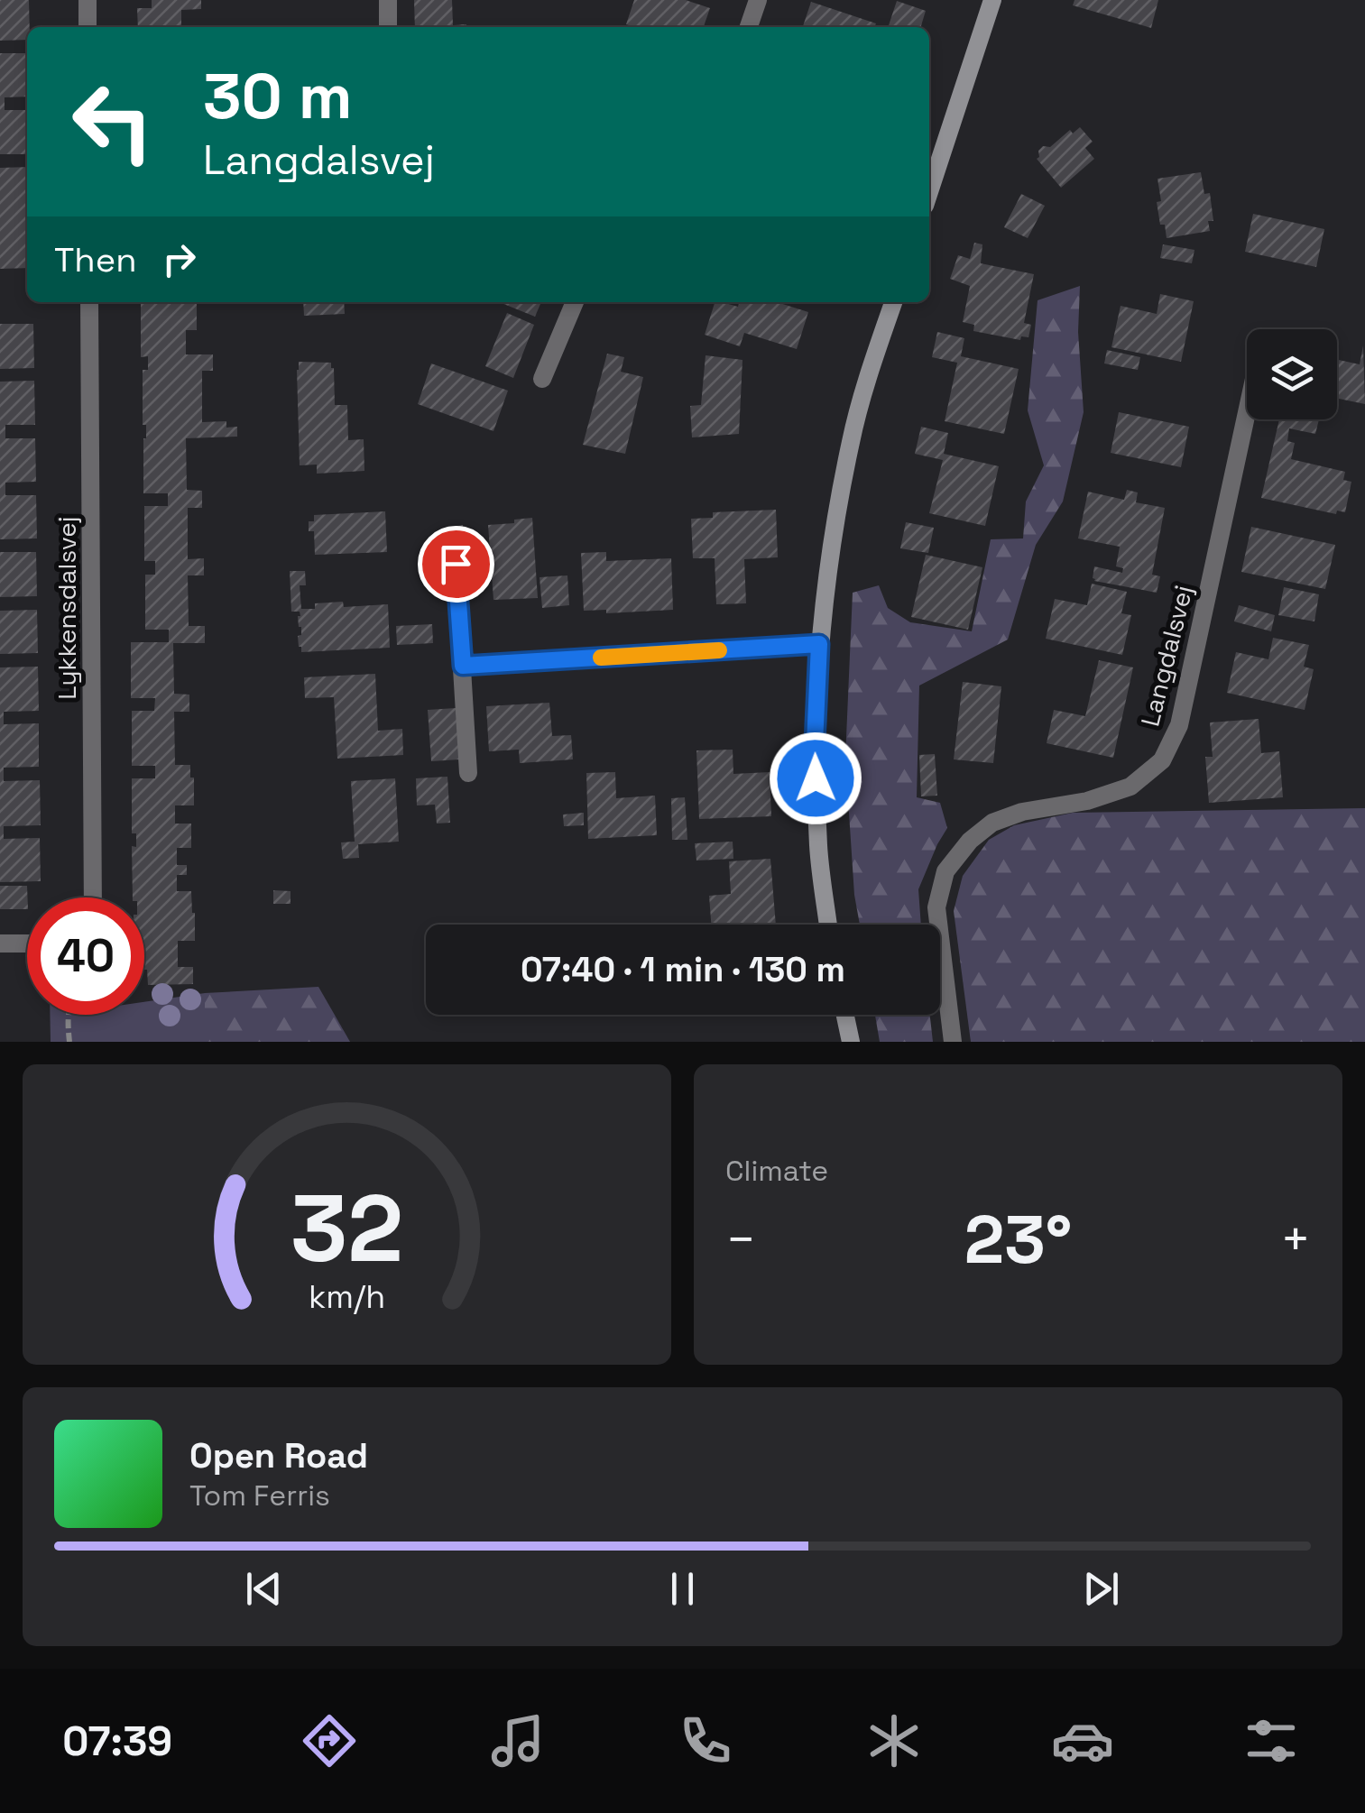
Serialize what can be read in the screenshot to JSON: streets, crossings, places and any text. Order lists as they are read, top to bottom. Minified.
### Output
{"streets":{"street":["Lykkensdalsvej","Langdalsvej"]},"page":{"turn":["30 m","Langdalsvej"],"then":"Then","limit":"40","trip":"07:40 · 1 min · 130 m","tile":"Climate","heat":["−","23°","+"],"song":["Open Road","Tom Ferris"],"tabs":"07:39","gauge":["32","km/h"]}}
